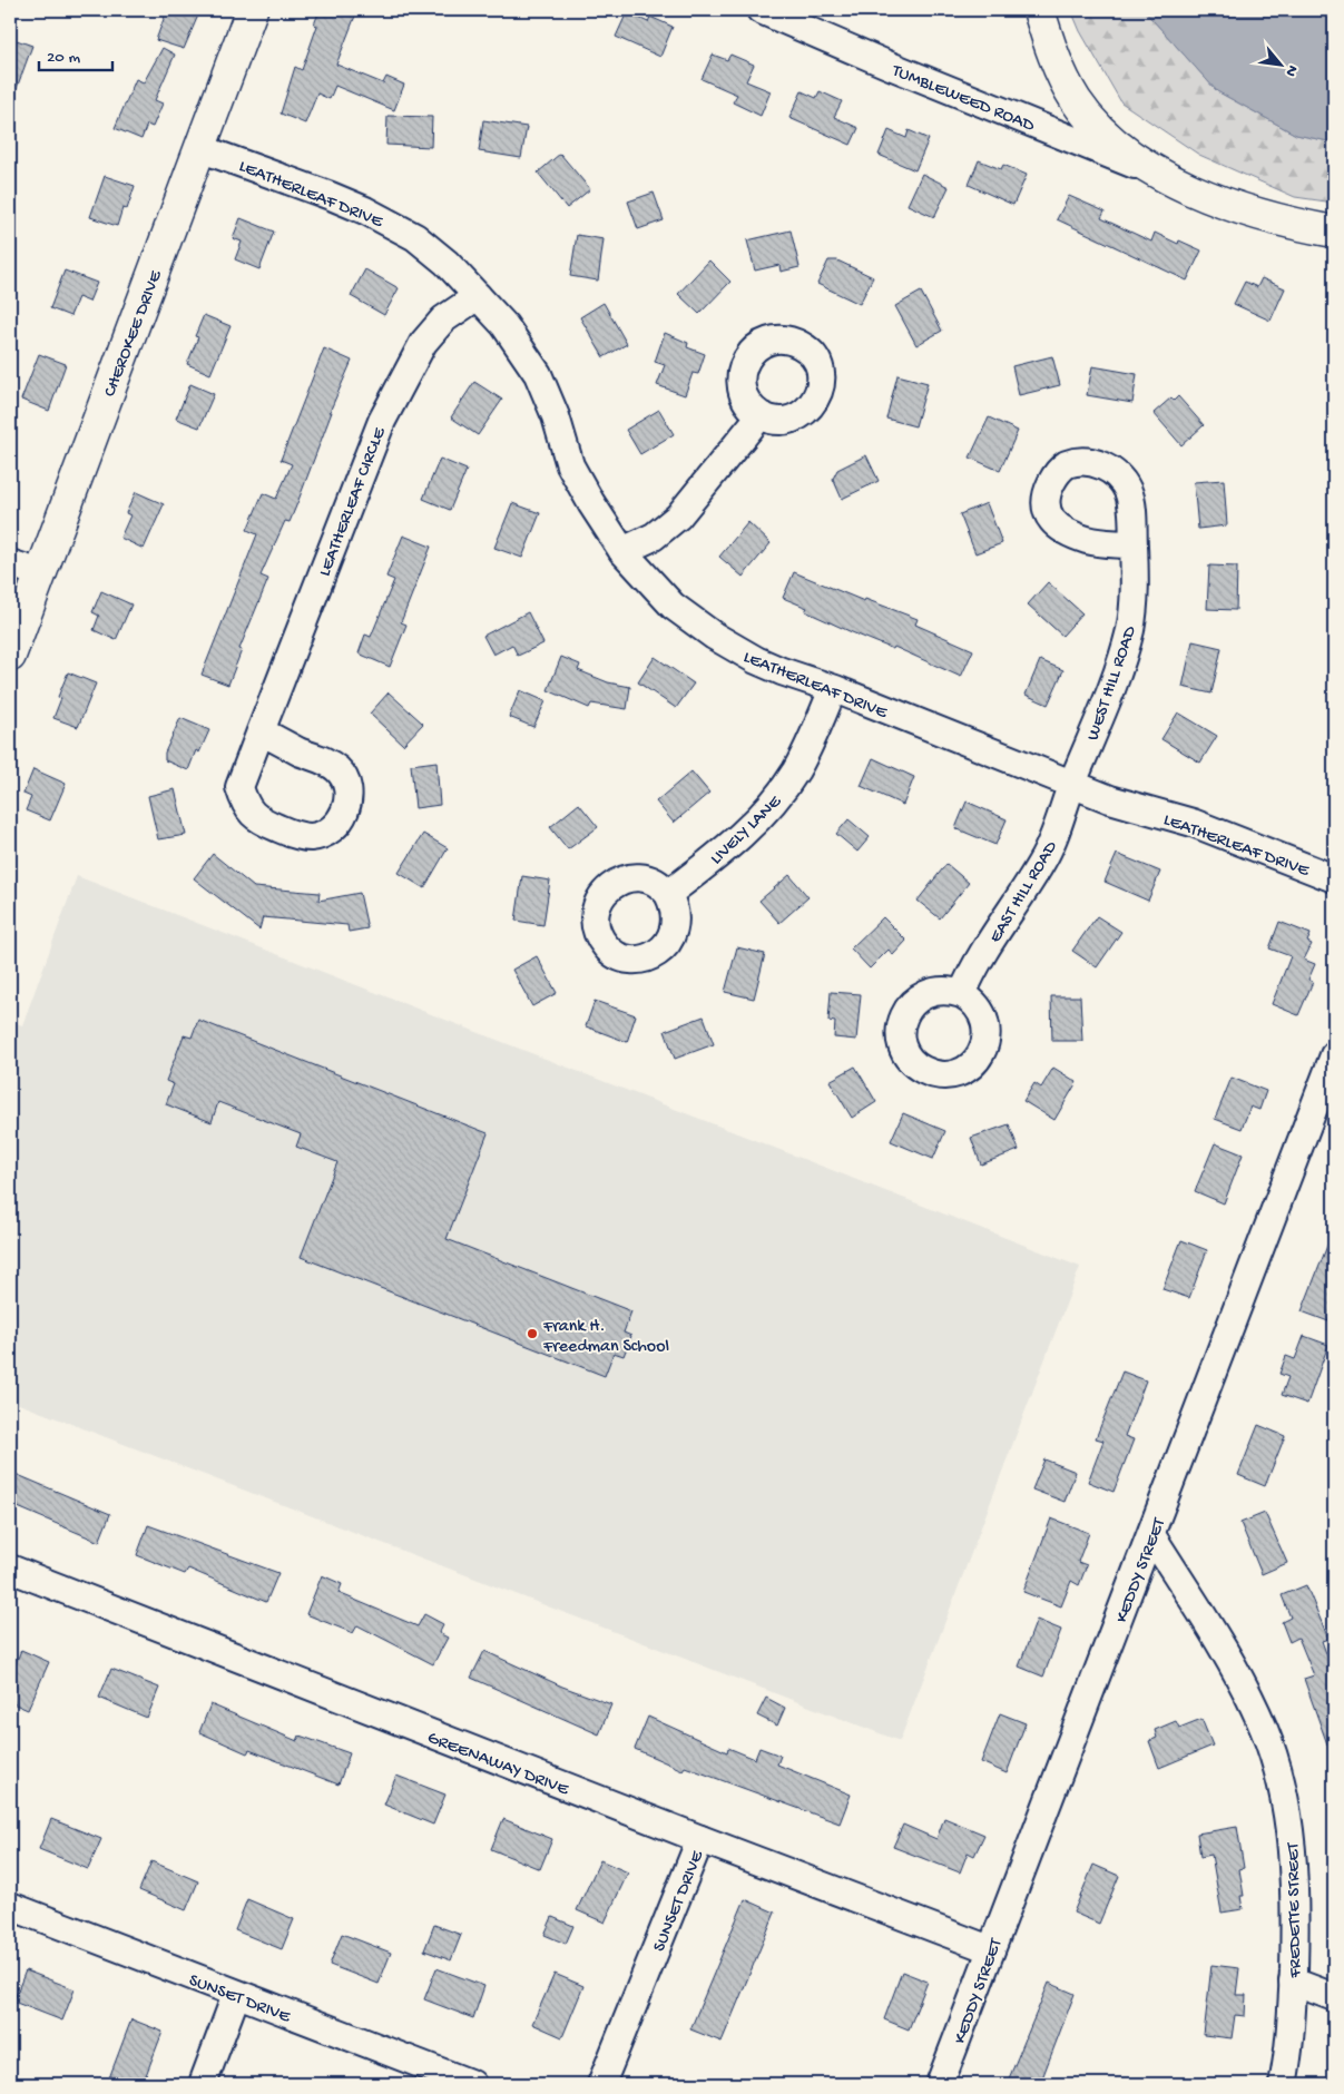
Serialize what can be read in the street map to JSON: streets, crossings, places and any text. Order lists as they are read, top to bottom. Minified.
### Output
{"streets":{"street":["TUMBLEWEED ROAD","LEATHERLEAF DRIVE","CHEROKEE DRIVE","LEATHERLEAF CIRCLE","WEST HILL ROAD","LIVELY LANE","EAST HILL ROAD","KEDDY STREET","GREENAWAY DRIVE","SUNSET DRIVE","FREDETTE STREET"]},"crossings":[["LEATHERLEAF DRIVE","CHEROKEE DRIVE"],["LEATHERLEAF DRIVE","LEATHERLEAF CIRCLE"],["LEATHERLEAF DRIVE","WEST HILL ROAD"],["LEATHERLEAF DRIVE","LIVELY LANE"],["LEATHERLEAF DRIVE","EAST HILL ROAD"],["WEST HILL ROAD","EAST HILL ROAD"],["KEDDY STREET","GREENAWAY DRIVE"],["KEDDY STREET","FREDETTE STREET"],["GREENAWAY DRIVE","SUNSET DRIVE"]],"places":["Frank H. Freedman School"],"scale_bar":"20 m","north":"bottom right"}
